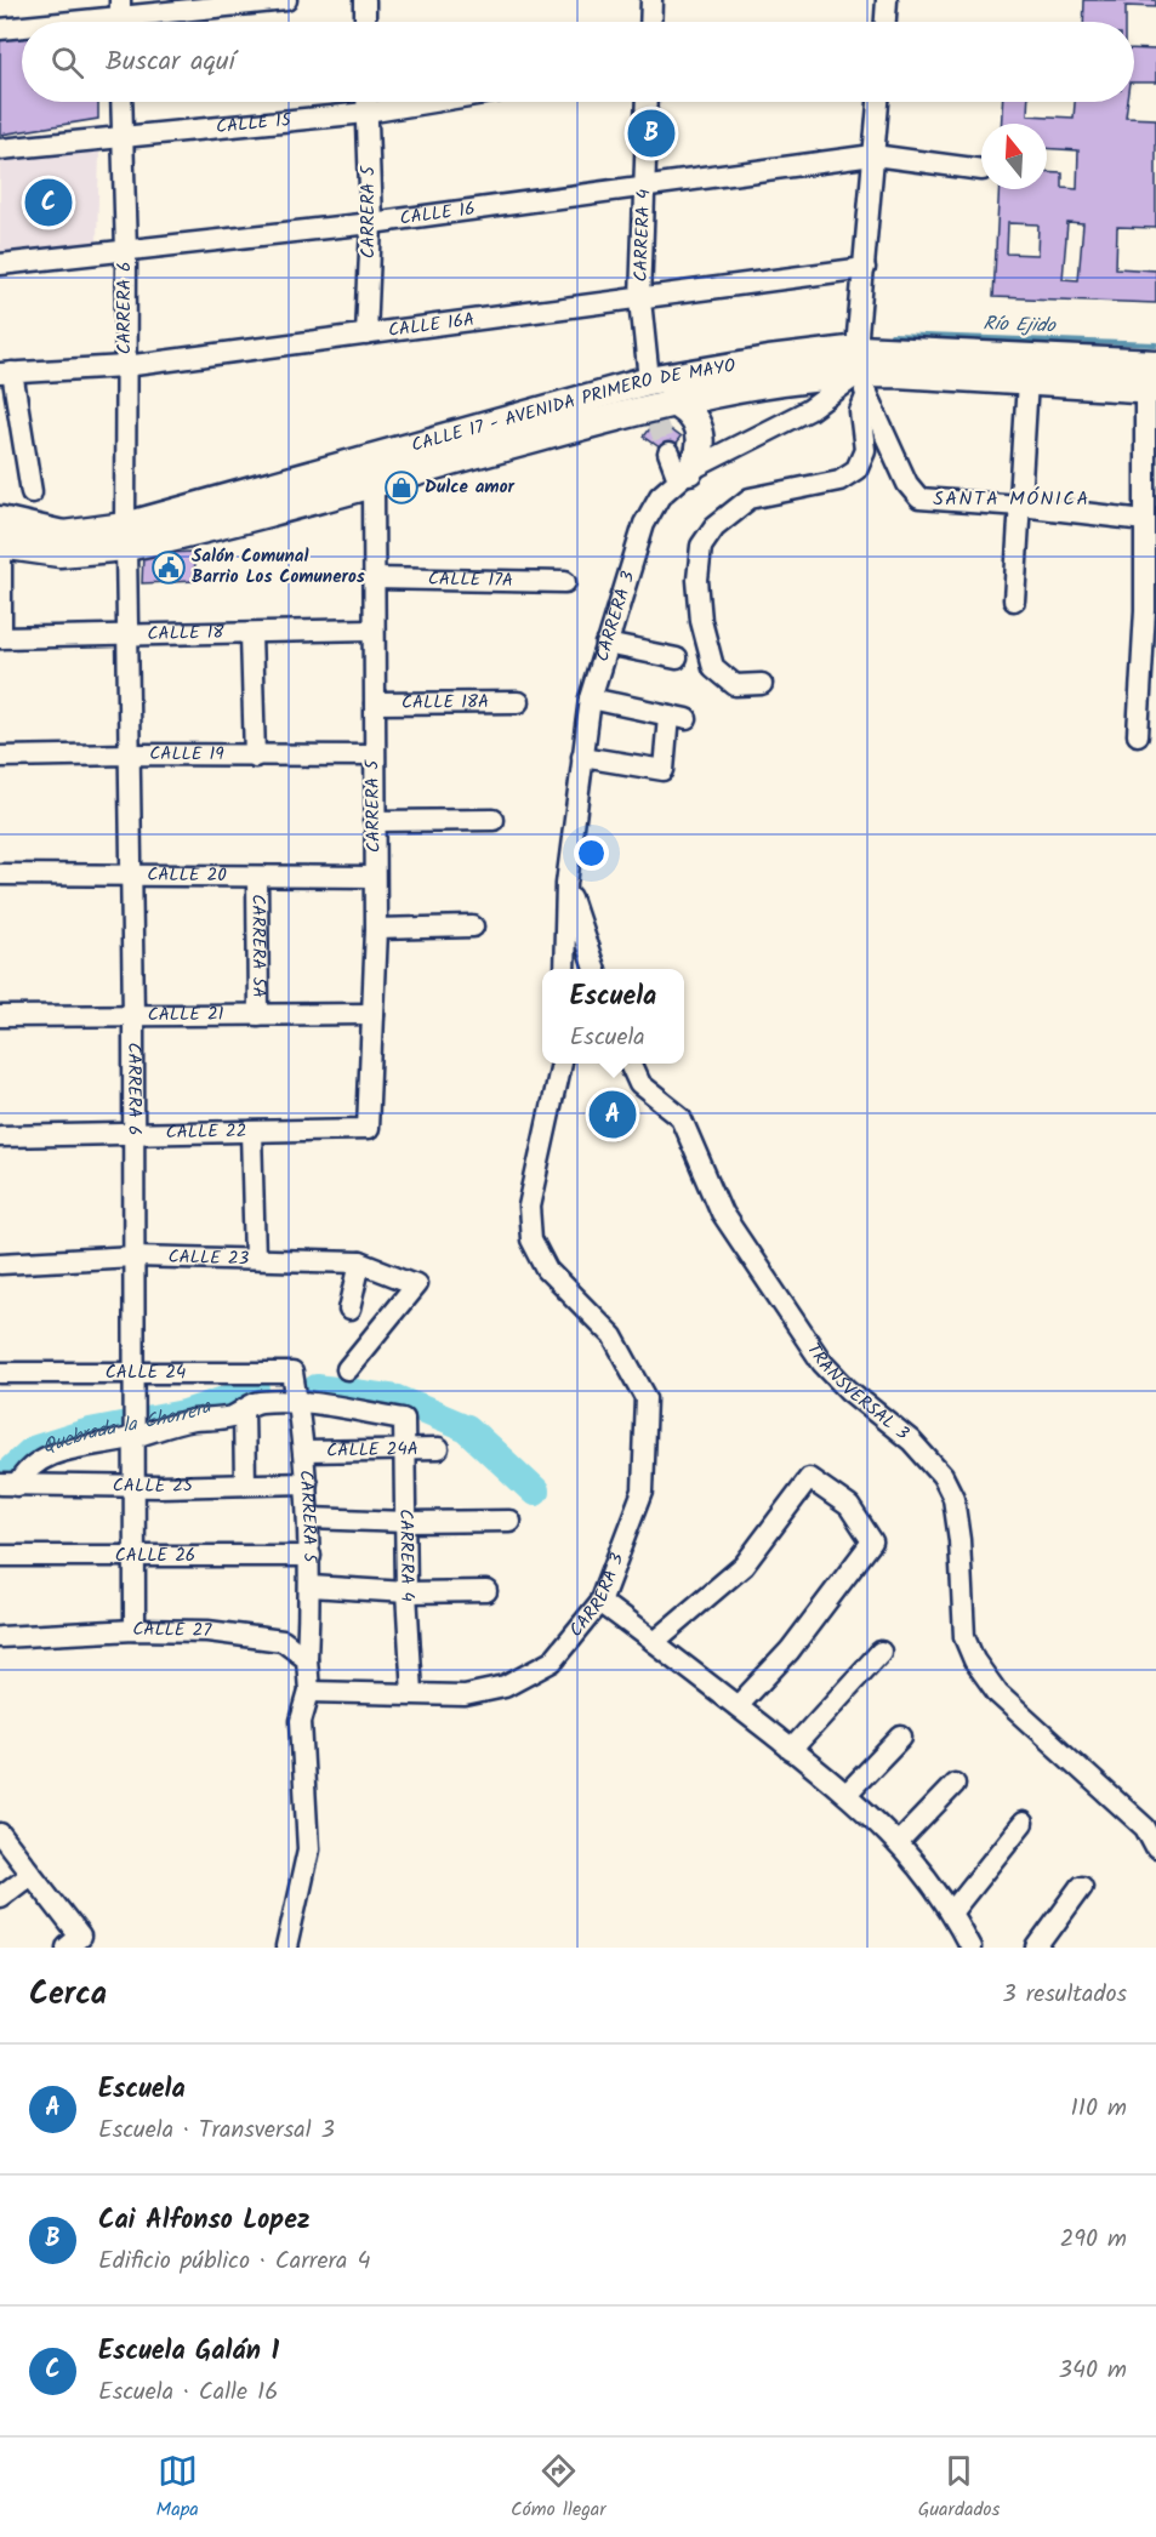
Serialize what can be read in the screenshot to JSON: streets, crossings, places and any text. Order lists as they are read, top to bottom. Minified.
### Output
{"streets":{"main road":["CALLE 17 - AVENIDA PRIMERO DE MAYO"],"street":["CALLE 15","CARRERA 5","CALLE 16","CARRERA 4","CARRERA 6","CALLE 16A","CALLE 17A","CARRERA 3","CALLE 18","CALLE 18A","CALLE 19","CALLE 20","CARRERA 5A","CALLE 21","CALLE 22","CALLE 23","CALLE 24","TRANSVERSAL 3","CALLE 24A","CALLE 25","CALLE 26","CALLE 27"]},"crossings":[["CALLE 15","CARRERA 5"],["CALLE 15","CARRERA 6"],["CARRERA 5","CALLE 16"],["CARRERA 5","CARRERA 4"],["CARRERA 5","CALLE 16A"],["CARRERA 5","CALLE 17 - AVENIDA PRIMERO DE MAYO"],["CARRERA 5","CALLE 17A"],["CARRERA 5","CALLE 18"],["CARRERA 5","CALLE 18A"],["CARRERA 5","CALLE 19"],["CARRERA 5","CALLE 20"],["CARRERA 5","CALLE 21"],["CARRERA 5","CALLE 22"],["CARRERA 5","CALLE 24"],["CARRERA 5","CALLE 24A"],["CARRERA 5","CALLE 25"],["CARRERA 5","CALLE 26"],["CARRERA 5","CALLE 27"],["CALLE 16","CARRERA 4"],["CALLE 16","CARRERA 6"],["CARRERA 4","CALLE 16A"],["CARRERA 4","CALLE 17 - AVENIDA PRIMERO DE MAYO"],["CARRERA 4","CARRERA 3"],["CARRERA 4","CALLE 24A"],["CARRERA 6","CALLE 16A"],["CARRERA 6","CALLE 17 - AVENIDA PRIMERO DE MAYO"],["CARRERA 6","CALLE 18"],["CARRERA 6","CALLE 19"],["CARRERA 6","CALLE 20"],["CARRERA 6","CALLE 21"],["CARRERA 6","CALLE 22"],["CARRERA 6","CALLE 23"],["CARRERA 6","CALLE 24"],["CARRERA 6","CALLE 25"],["CARRERA 6","CALLE 26"],["CARRERA 6","CALLE 27"],["CALLE 17 - AVENIDA PRIMERO DE MAYO","CARRERA 3"],["CALLE 20","CARRERA 5A"],["CARRERA 5A","CALLE 21"]],"districts":["SANTA MÓNICA"],"water":["Río Ejido","Quebrada la Chorrera"],"places":{"shop":["Dulce amor"],"public building":["Salón Comunal Barrio Los Comuneros"]},"north":"top","page":{"search":"Buscar aquí","pins":["B","C","A"],"popup":["Escuela","Escuela"],"heading":["Cerca","3 resultados"],"list":[{"mark":"A","name":"Escuela","note":"Escuela · Transversal 3","value":"110 m"},{"mark":"B","name":"Cai Alfonso Lopez","note":"Edificio público · Carrera 4","value":"290 m"},{"mark":"C","name":"Escuela Galán 1","note":"Escuela · Calle 16","value":"340 m"}],"nav":["Mapa","Cómo llegar","Guardados"]}}
